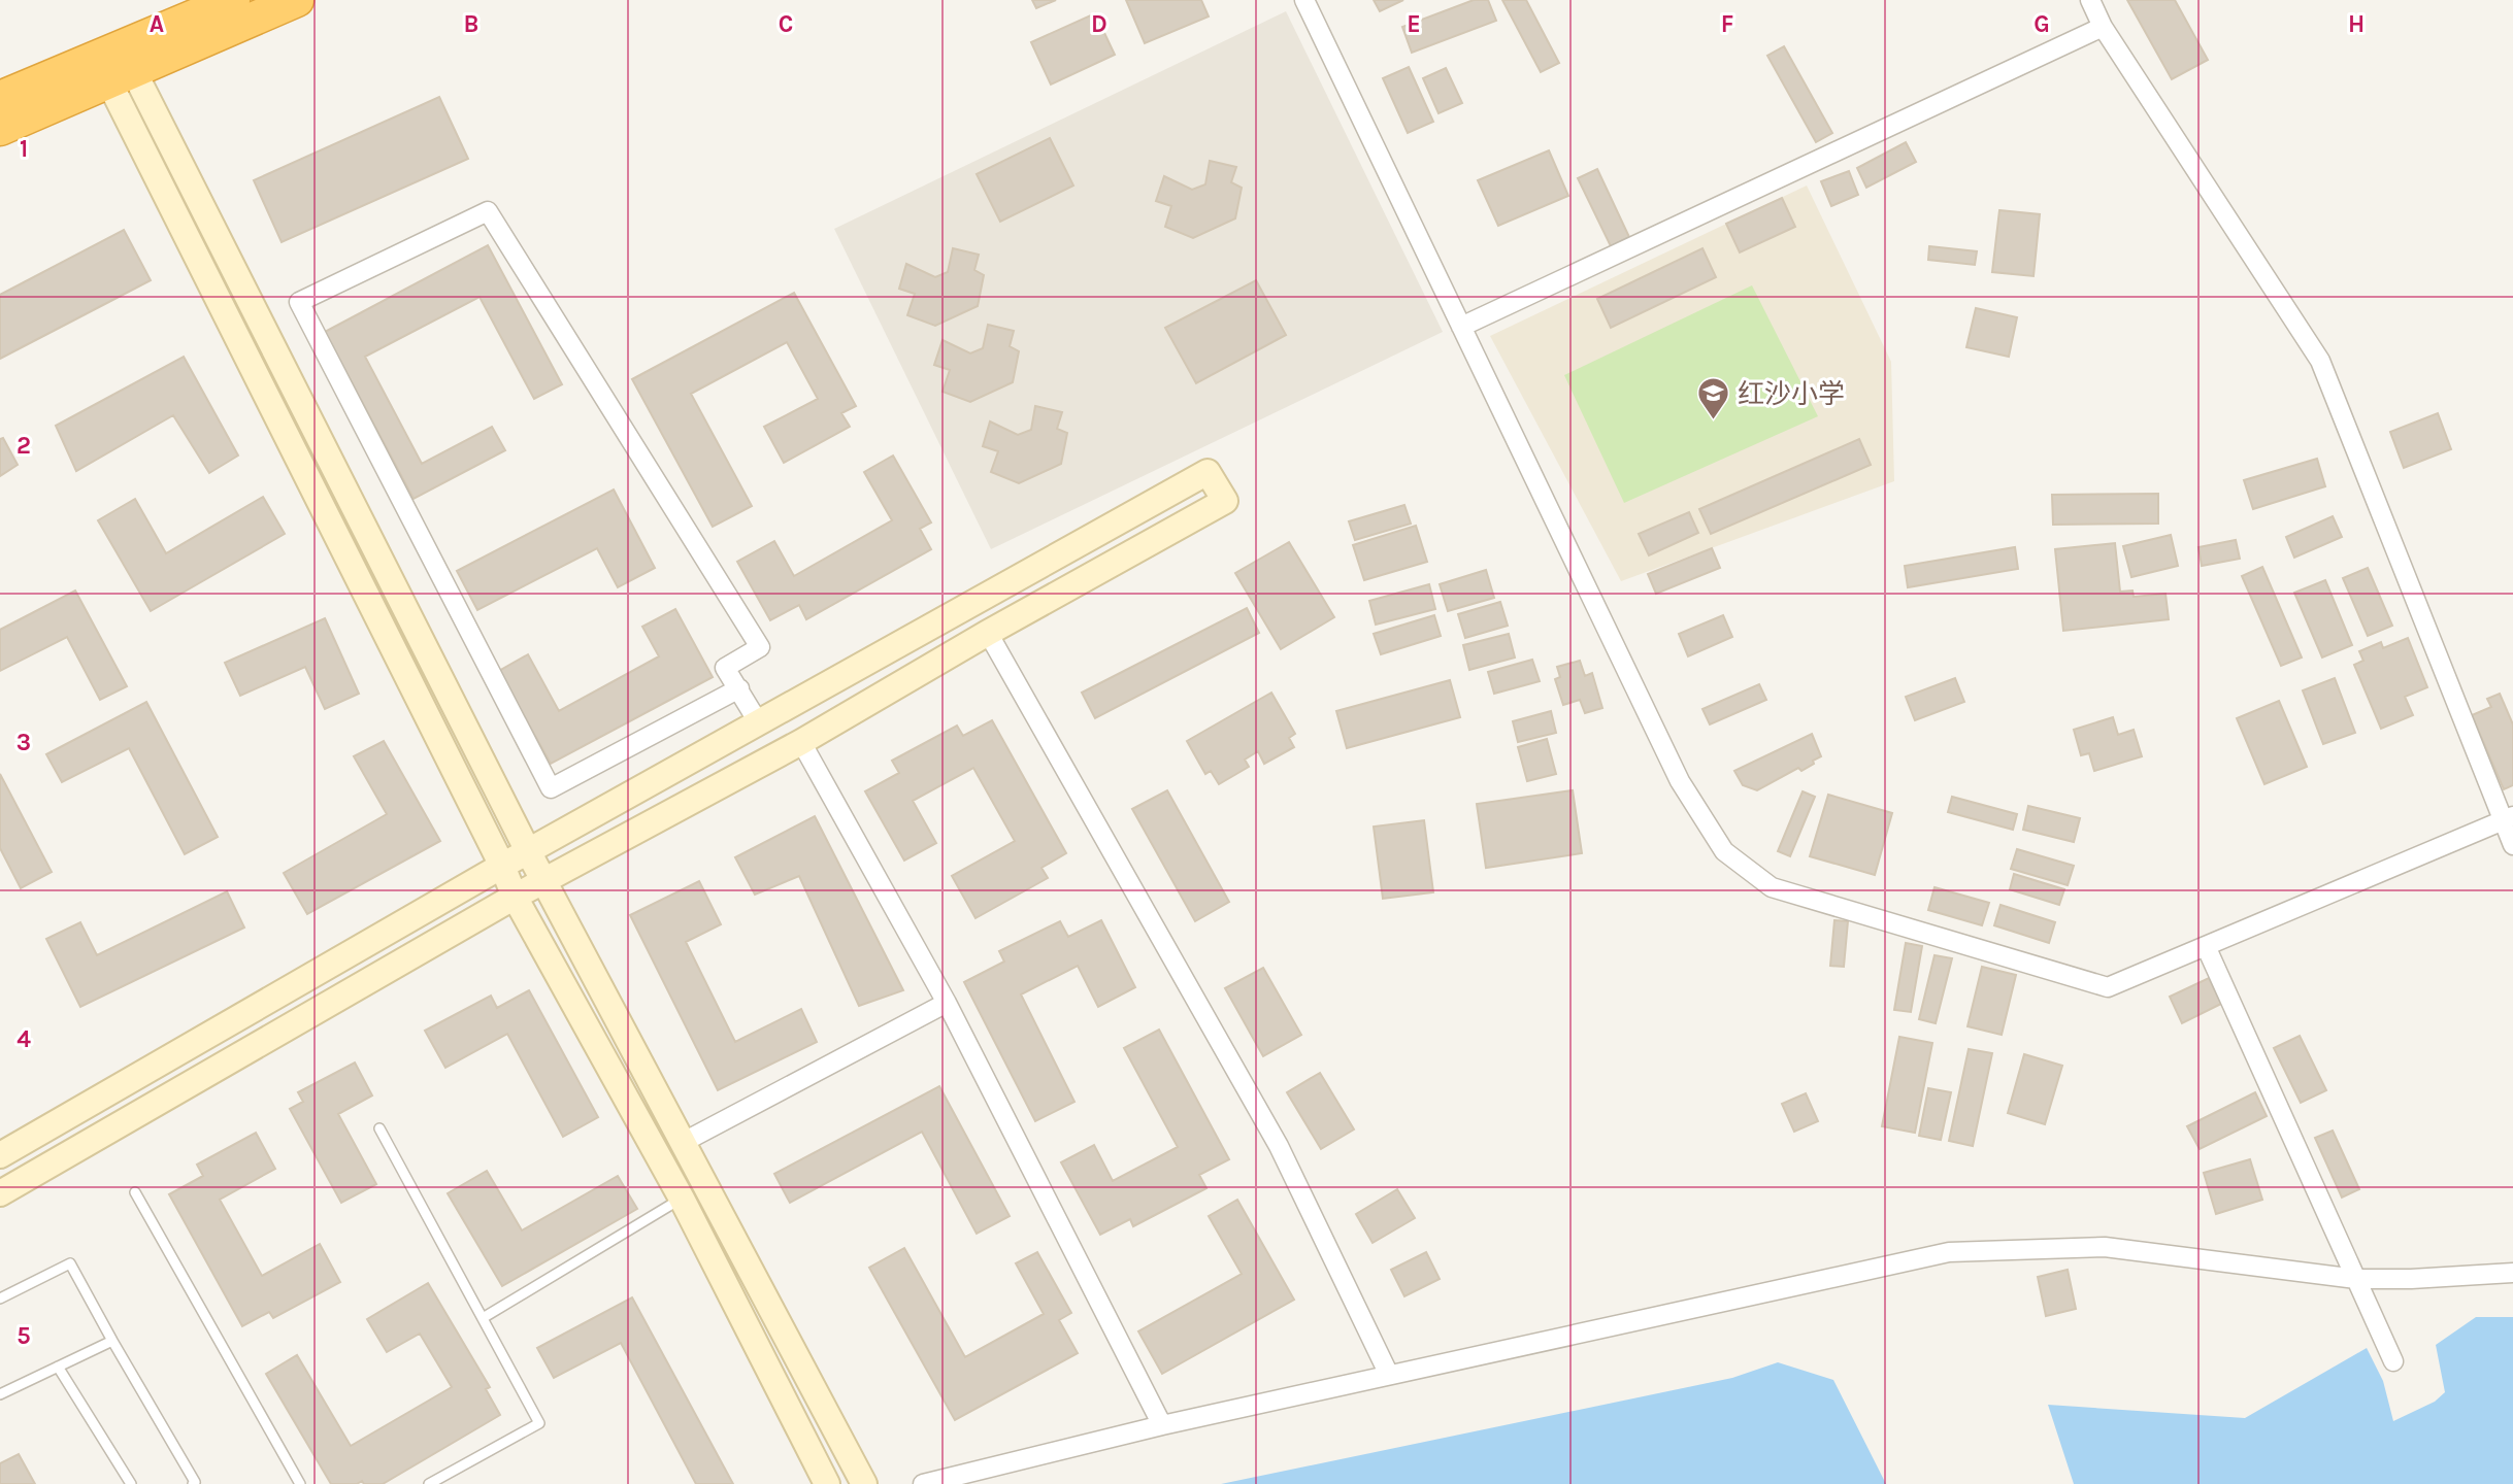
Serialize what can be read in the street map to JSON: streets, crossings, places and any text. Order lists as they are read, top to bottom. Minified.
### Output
{"places":{"school or university":["红沙小学"]},"grid":{"columns":["A","B","C","D","E","F","G","H"],"rows":["1","2","3","4","5"]}}
